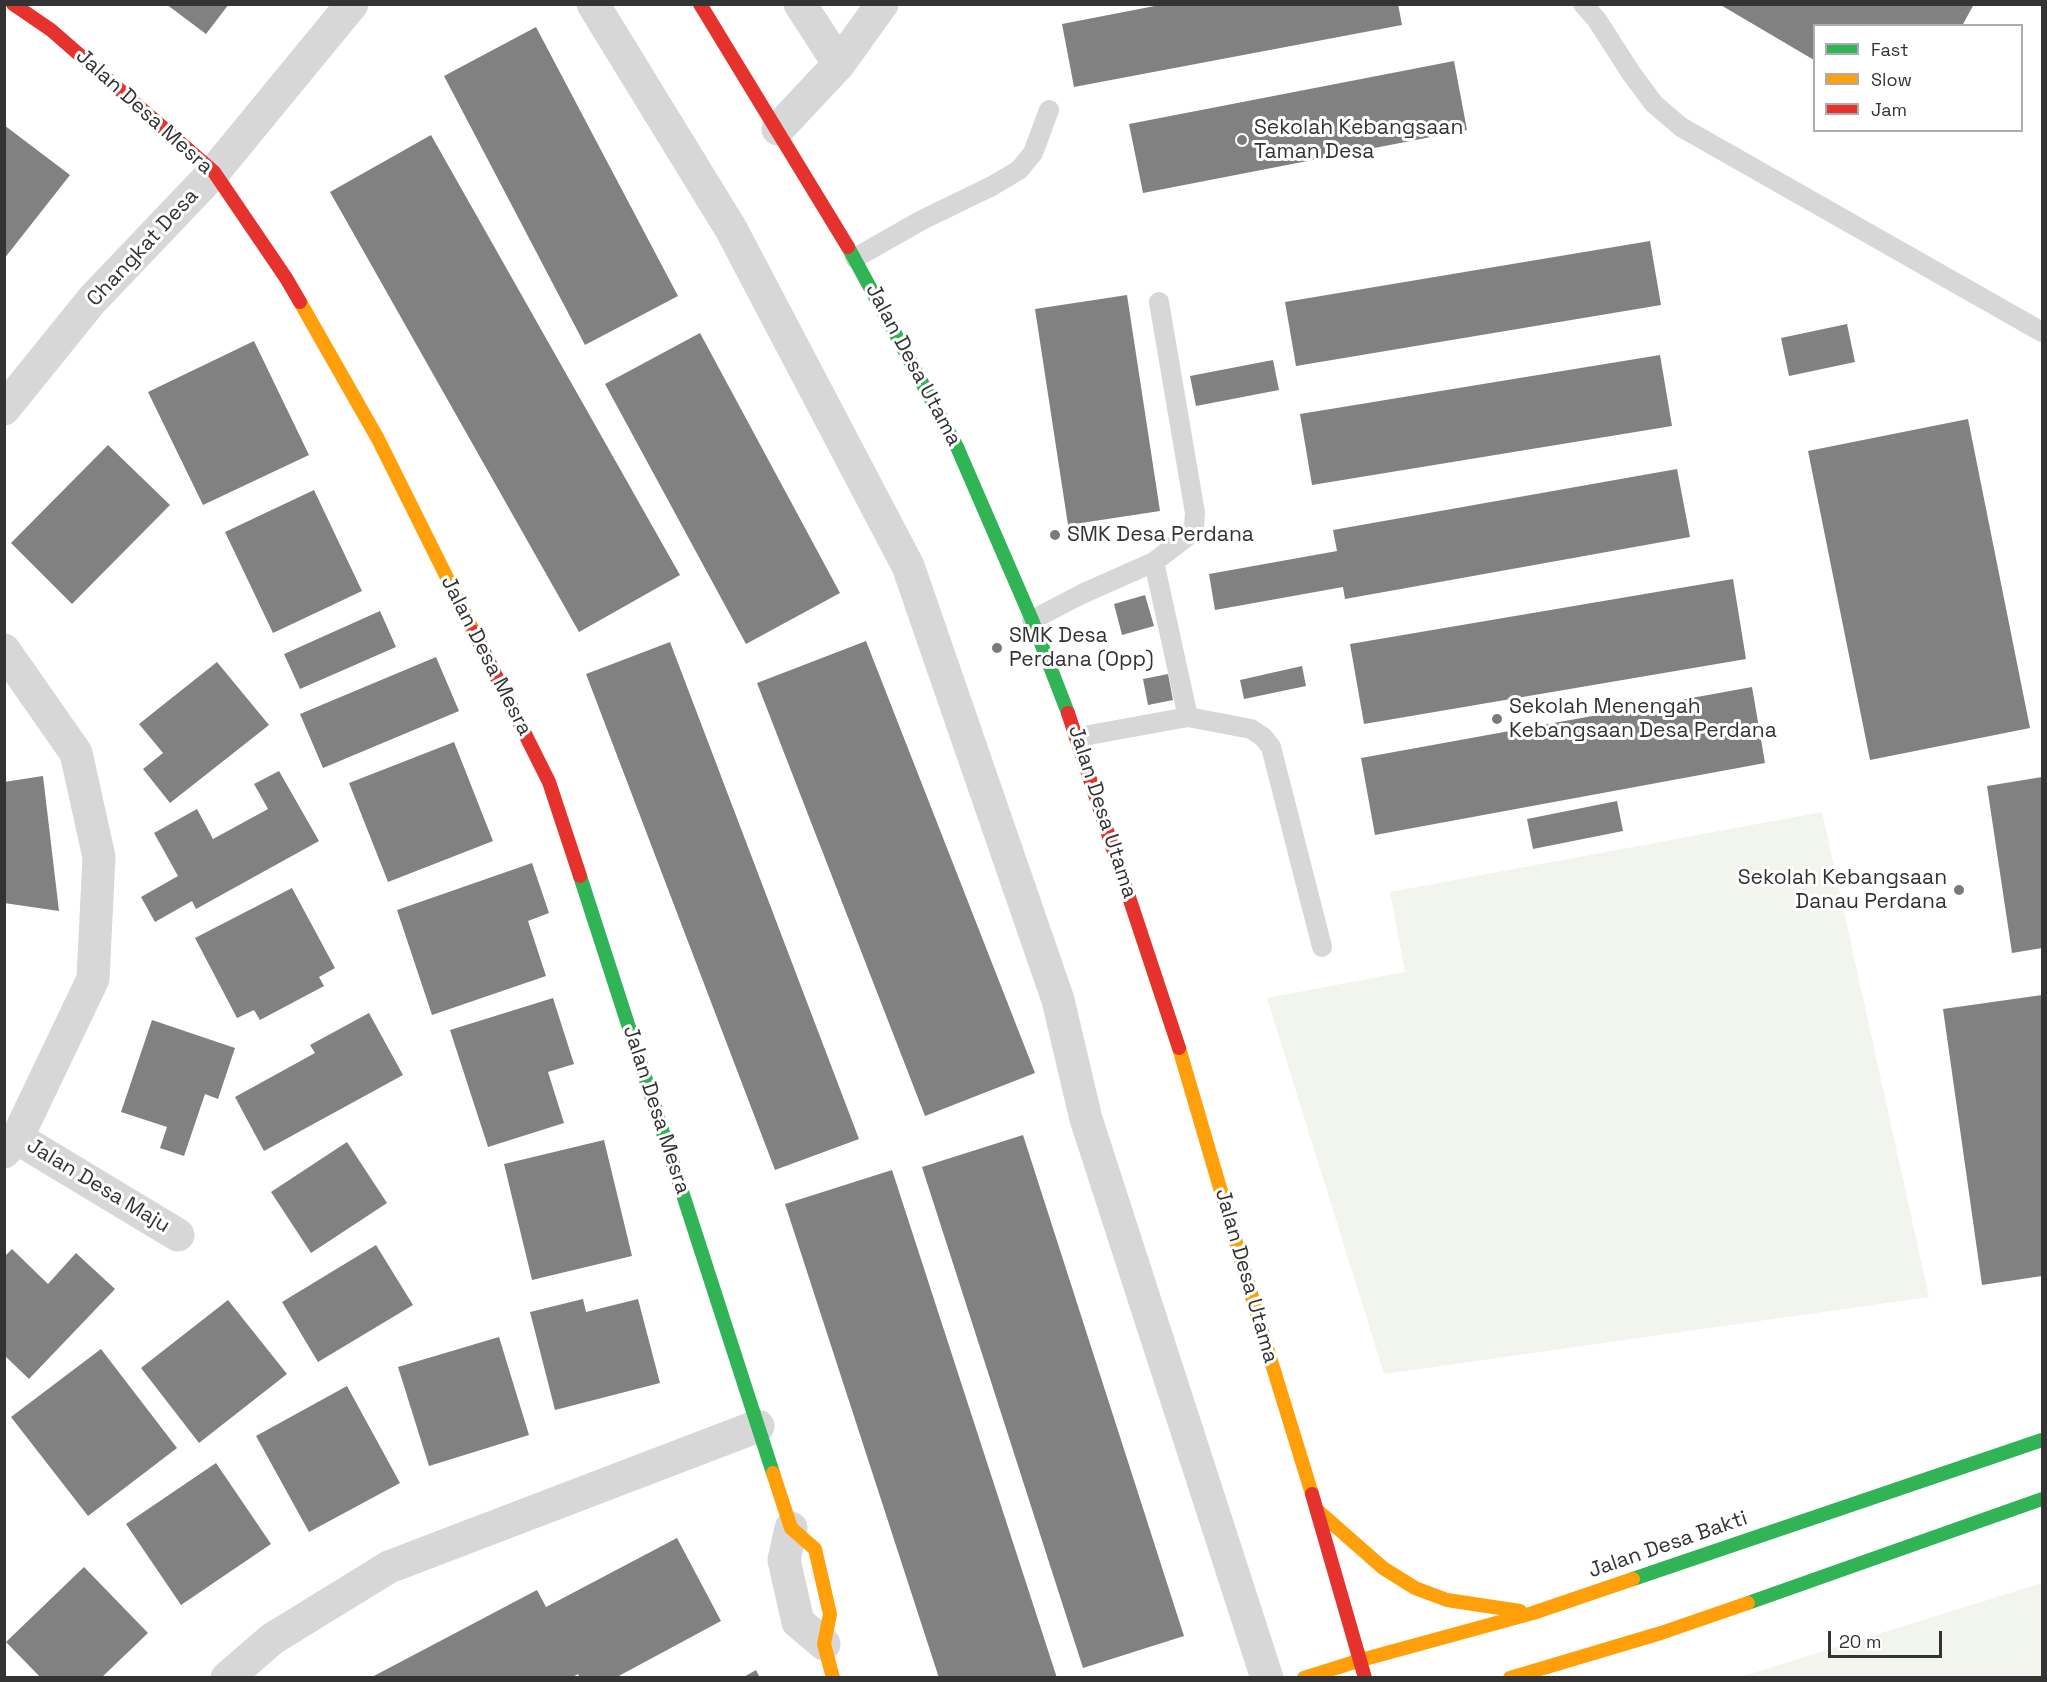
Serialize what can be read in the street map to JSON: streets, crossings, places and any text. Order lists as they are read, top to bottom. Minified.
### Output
{"streets":{"street":["Jalan Desa Mesra","Changkat Desa","Jalan Desa Utama","Jalan Desa Maju","Jalan Desa Bakti"]},"crossings":[["Jalan Desa Mesra","Changkat Desa"],["Jalan Desa Utama","Jalan Desa Bakti"]],"places":["Sekolah Kebangsaan Taman Desa","SMK Desa Perdana","SMK Desa Perdana (Opp)","Sekolah Menengah Kebangsaan Desa Perdana","Sekolah Kebangsaan Danau Perdana"],"legend":["Fast","Slow","Jam"],"scale_bar":"20 m"}
